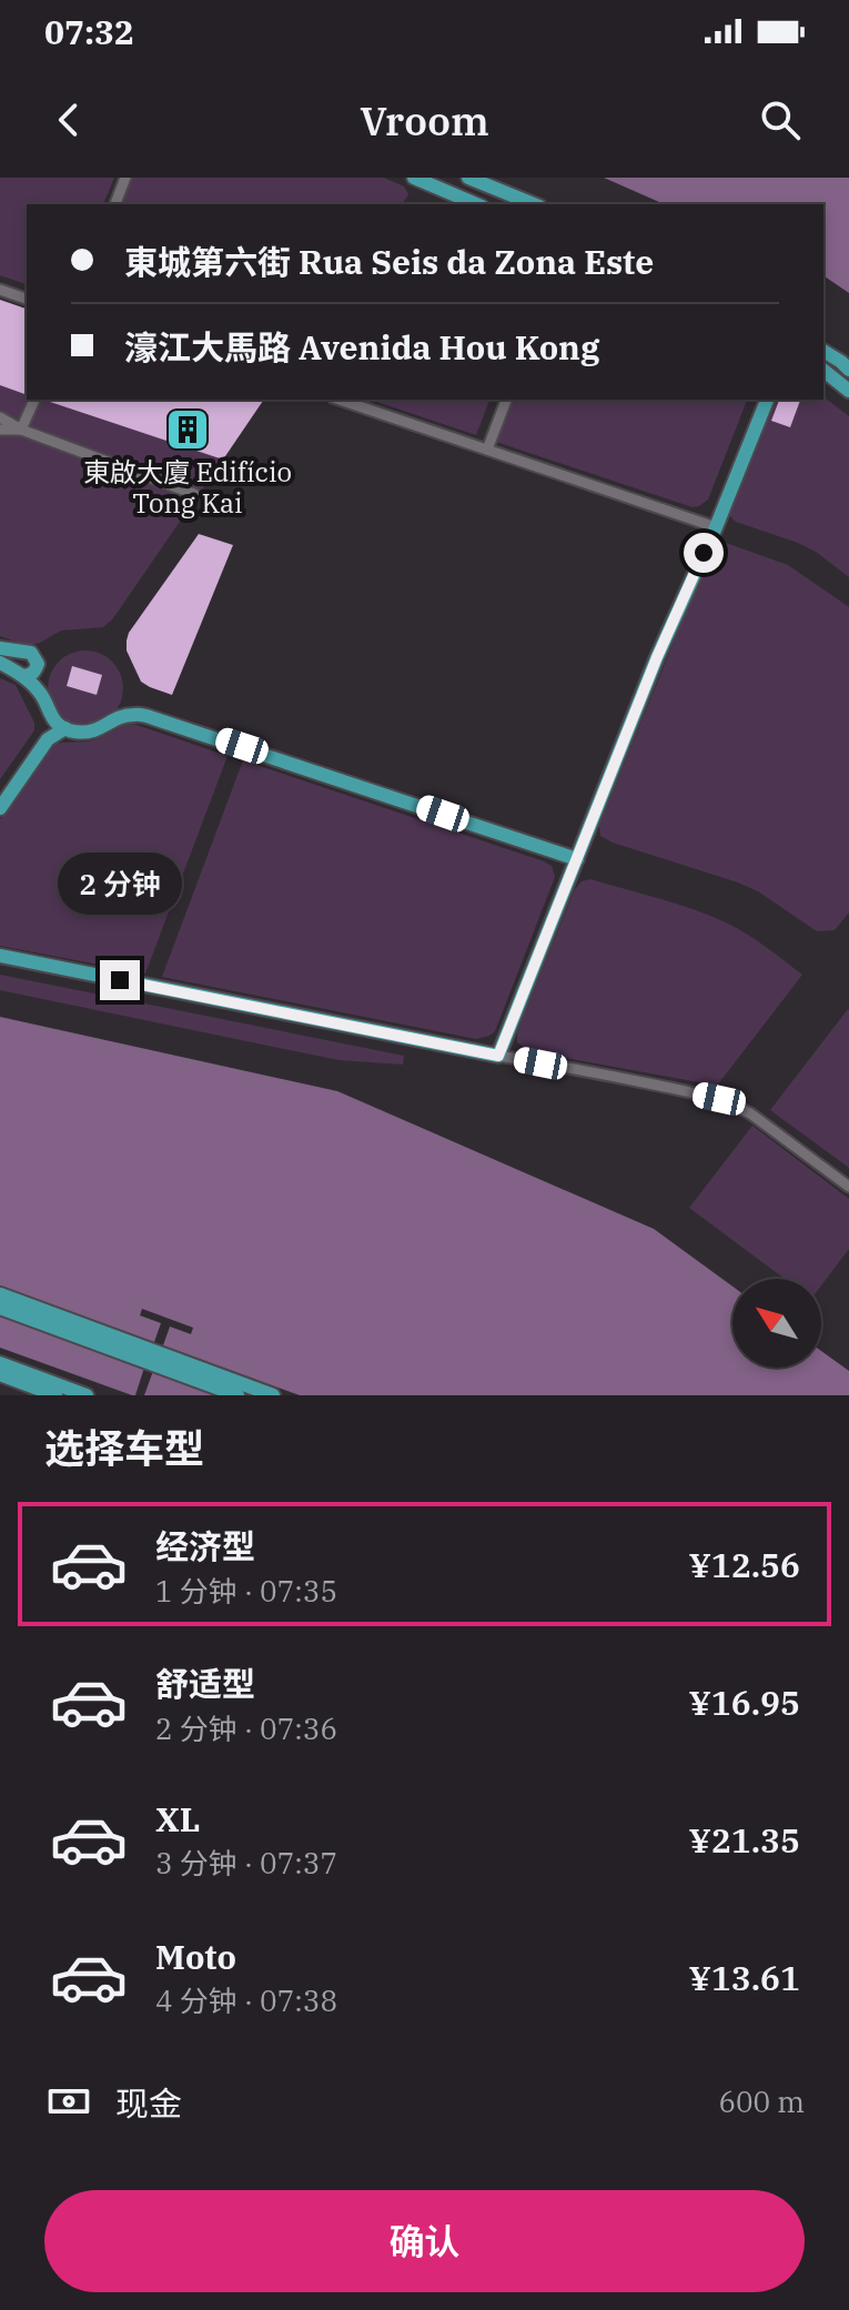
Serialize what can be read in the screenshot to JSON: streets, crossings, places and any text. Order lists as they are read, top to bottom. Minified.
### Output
{"places":{"building":["東啟大廈 Edifício Tong Kai"]},"north":"top left","page":{"status":"07:32","header":"Vroom","banner":["東城第六街 Rua Seis da Zona Este","濠江大馬路 Avenida Hou Kong"],"bubble":"2 分钟","heading":"选择车型","list":[{"name":"经济型","note":"1 分钟 · 07:35","value":"¥12.56"},{"name":"舒适型","note":"2 分钟 · 07:36","value":"¥16.95"},{"name":"XL","note":"3 分钟 · 07:37","value":"¥21.35"},{"name":"Moto","note":"4 分钟 · 07:38","value":"¥13.61"}],"pay":["现金","600 m"],"buttons":"确认"}}
